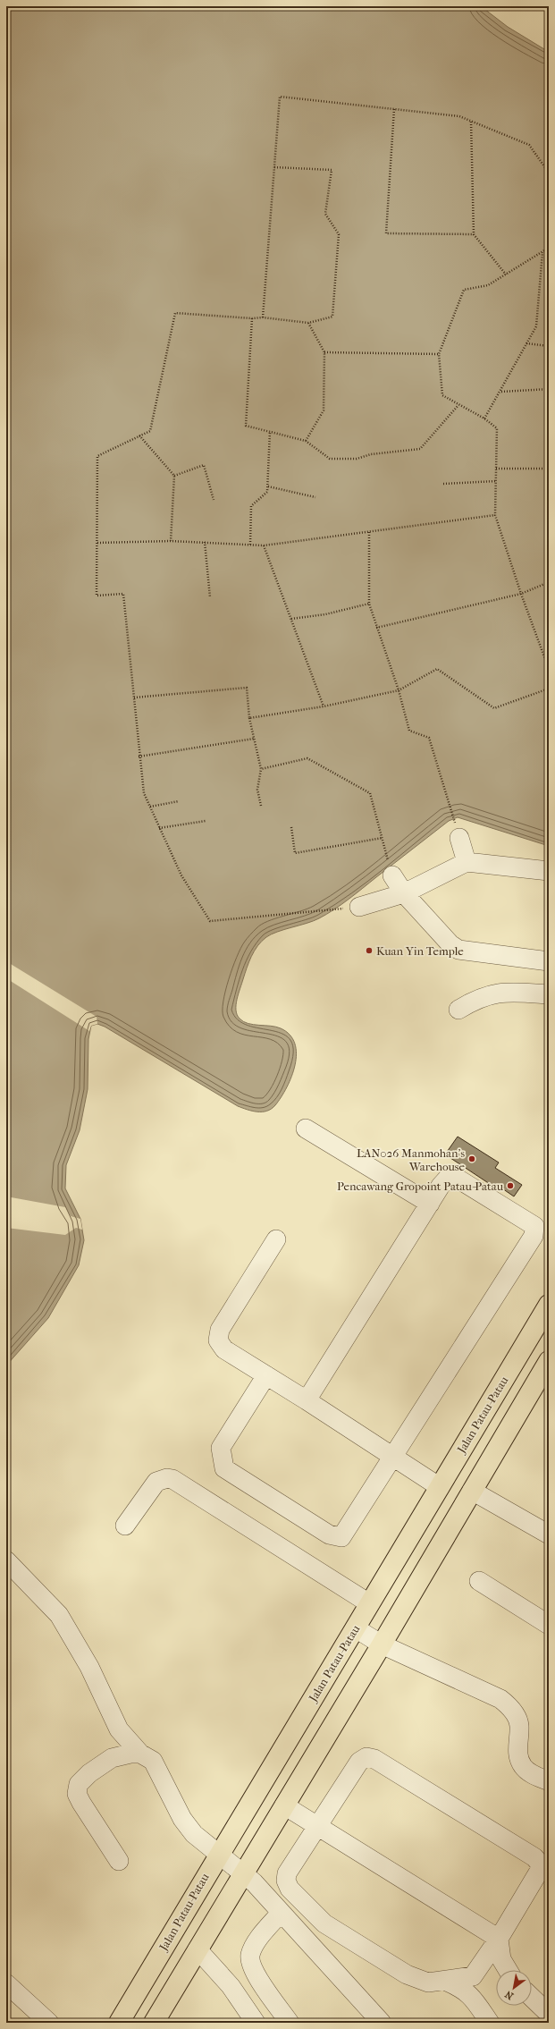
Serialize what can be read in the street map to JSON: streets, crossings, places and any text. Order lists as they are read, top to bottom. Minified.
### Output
{"streets":{"main road":["Jalan Patau-Patau"]},"places":["Kuan Yin Temple","LAN026 Manmohan's Warehouse","Pencawang Gropoint Patau-Patau"],"north":"bottom left"}
